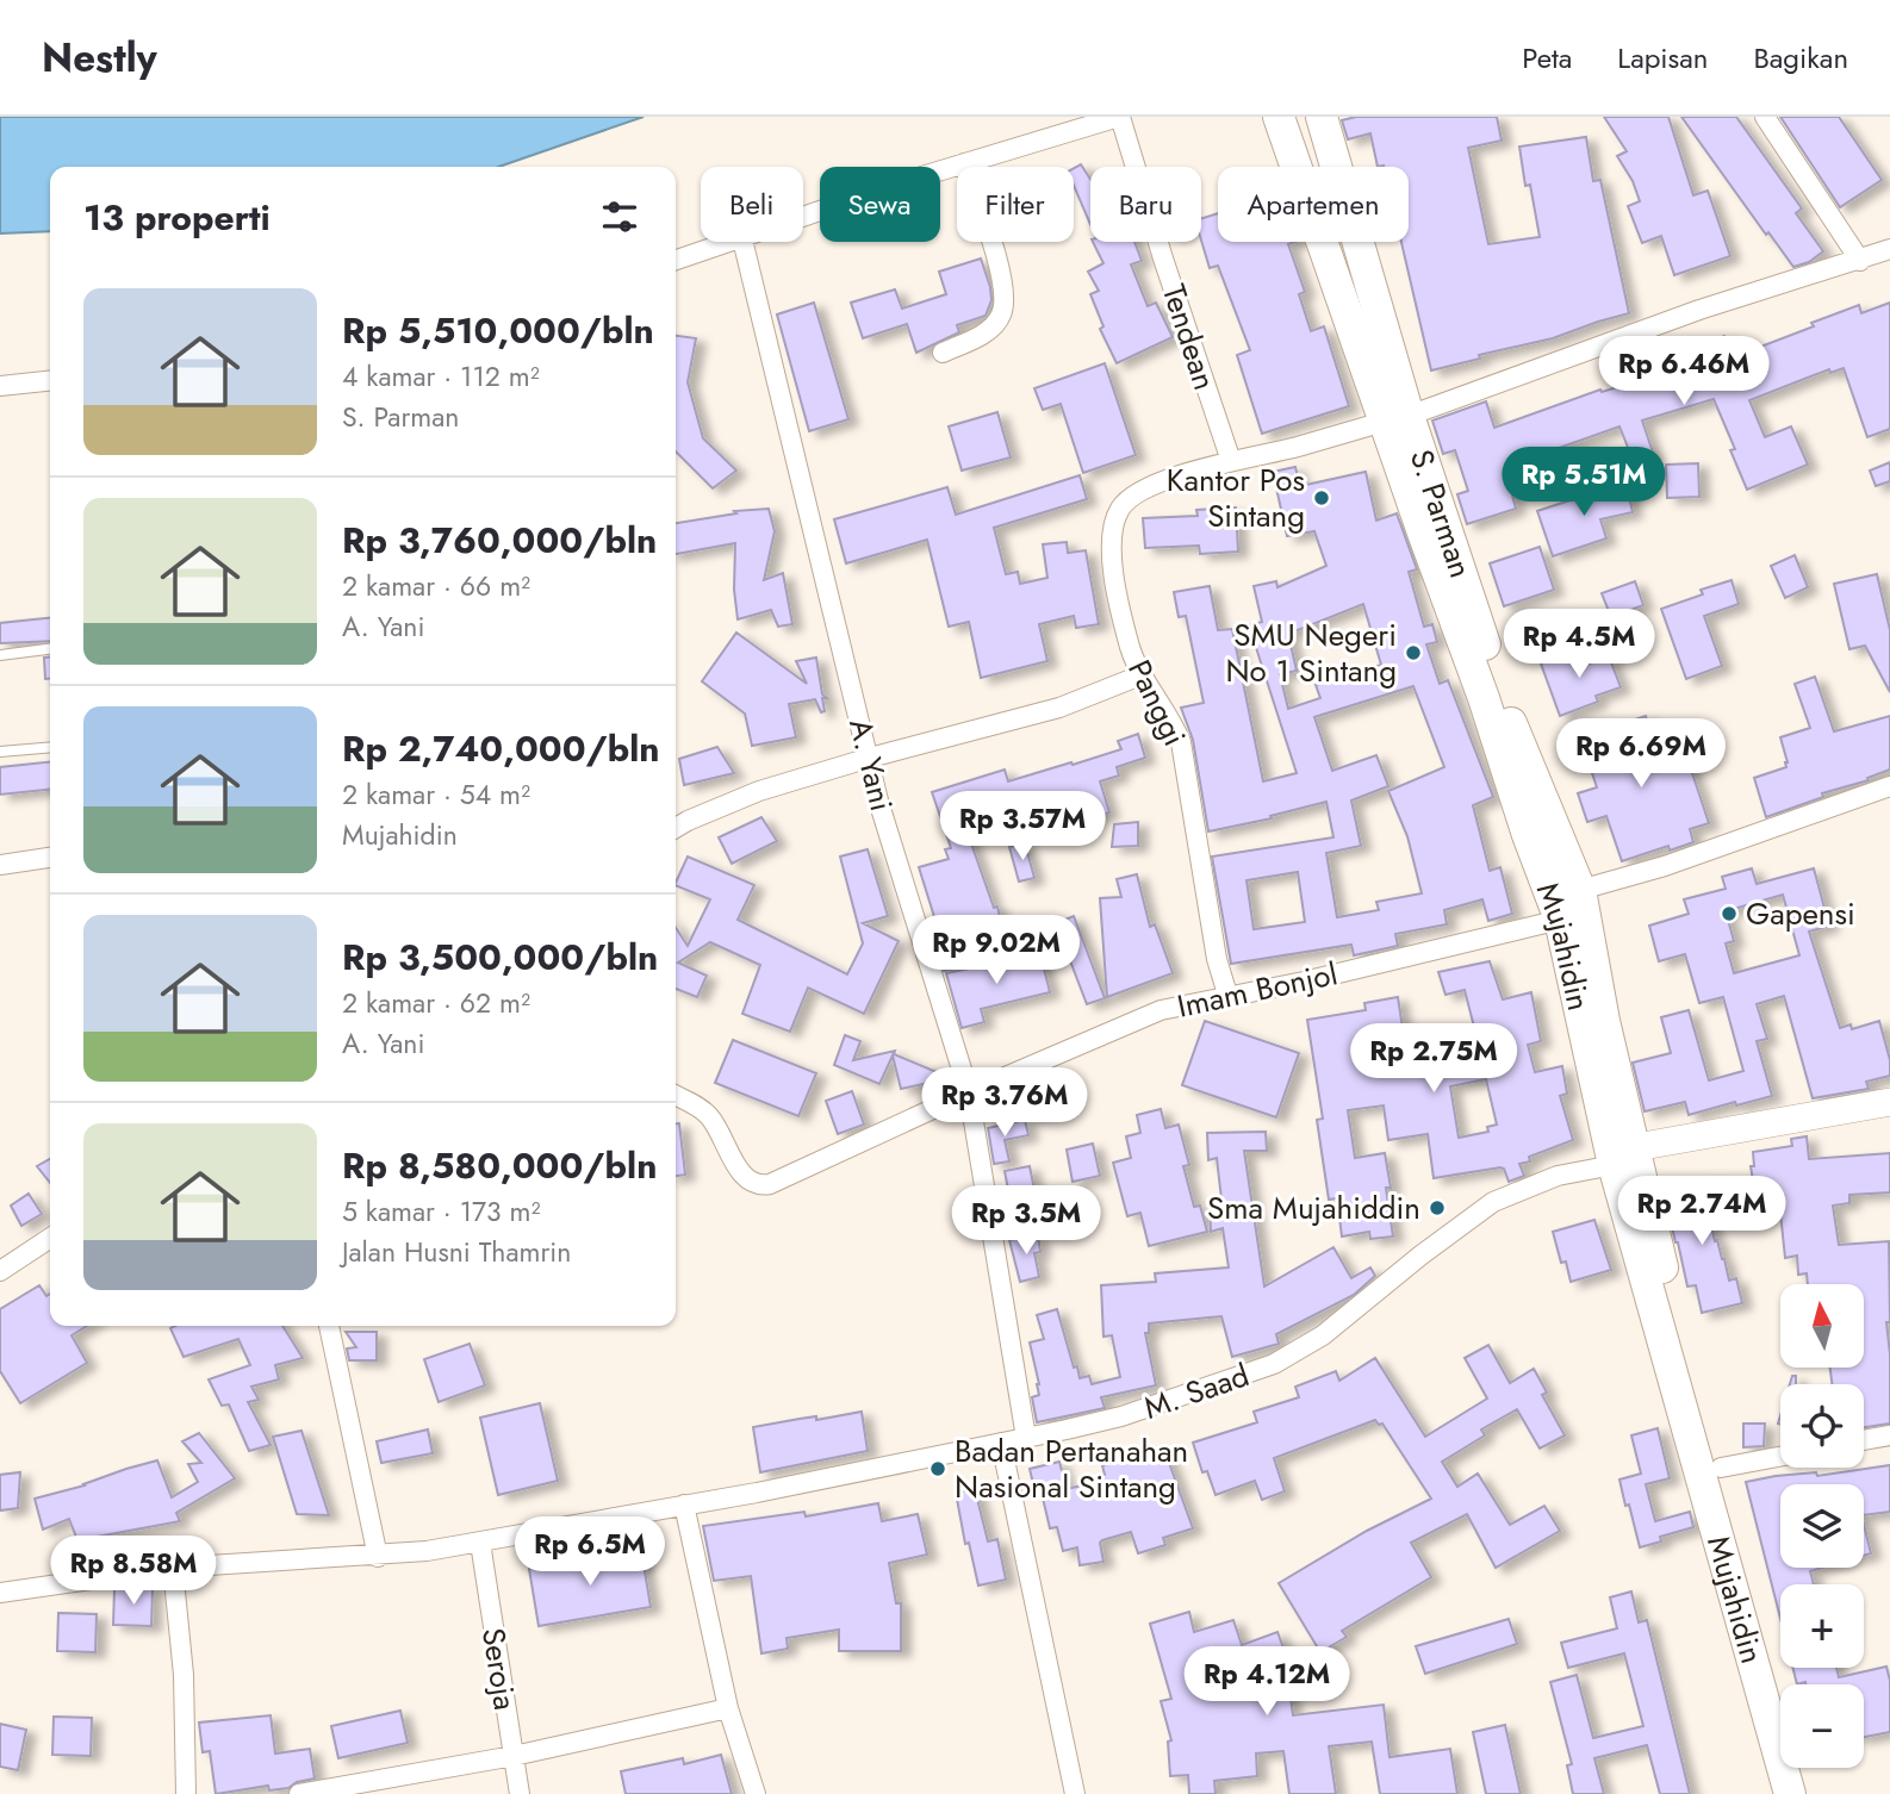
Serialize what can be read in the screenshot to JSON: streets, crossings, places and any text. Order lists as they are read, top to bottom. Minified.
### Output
{"streets":{"main road":["S. Parman","Mujahidin"],"street":["Tendean","Panggi","A. Yani","Imam Bonjol","M. Saad","Seroja"]},"crossings":[["Tendean","Panggi"],["S. Parman","Panggi"],["S. Parman","Mujahidin"],["S. Parman","M. Saad"],["Panggi","Mujahidin"],["Panggi","Imam Bonjol"],["A. Yani","Imam Bonjol"],["A. Yani","M. Saad"],["Mujahidin","Imam Bonjol"],["Mujahidin","M. Saad"],["M. Saad","Seroja"]],"places":["Kantor Pos Sintang","SMU Negeri No 1 Sintang","Gapensi","Sma Mujahiddin","Badan Pertanahan Nasional Sintang"],"north":"top","page":{"header":"Nestly","nav":["Peta","Lapisan","Bagikan"],"chip":["Beli","Sewa","Filter","Baru","Apartemen"],"heading":"13 properti","list":[{"name":"Rp 5,510,000/bln","note":"4 kamar · 112 m² · S. Parman"},{"name":"Rp 3,760,000/bln","note":"2 kamar · 66 m² · A. Yani"},{"name":"Rp 2,740,000/bln","note":"2 kamar · 54 m² · Mujahidin"},{"name":"Rp 3,500,000/bln","note":"2 kamar · 62 m² · A. Yani"},{"name":"Rp 8,580,000/bln","note":"5 kamar · 173 m² · Jalan Husni Thamrin"}],"price":["Rp 6.46M","Rp 5.51M","Rp 4.5M","Rp 6.69M","Rp 3.57M","Rp 9.02M","Rp 2.75M","Rp 3.76M","Rp 2.74M","Rp 3.5M","Rp 6.5M","Rp 8.58M","Rp 4.12M"],"map_buttons":["+","−"]}}
